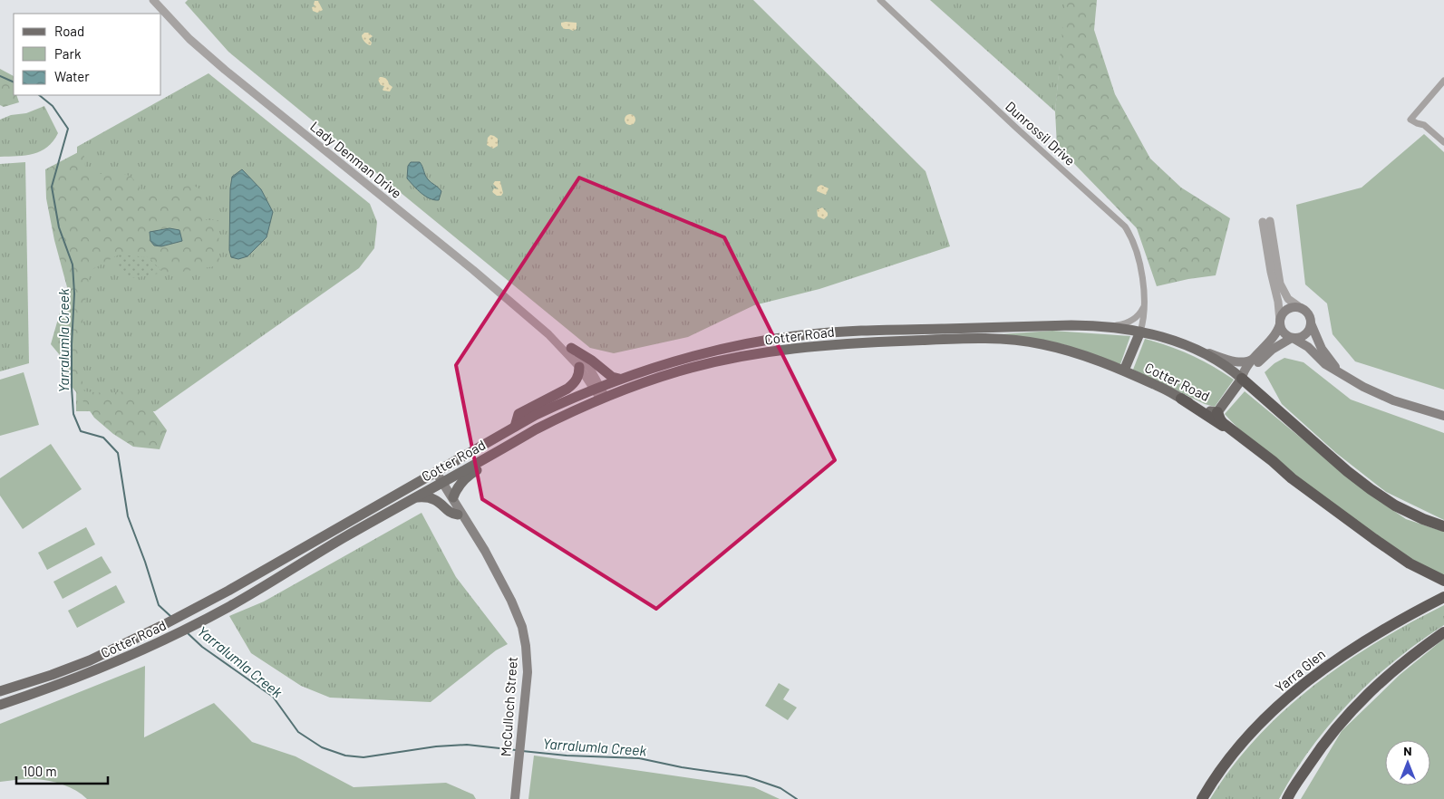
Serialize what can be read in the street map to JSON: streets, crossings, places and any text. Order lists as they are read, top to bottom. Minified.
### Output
{"streets":{"highway":["Yarra Glen"],"main road":["Cotter Road","McCulloch Street"],"street":["Dunrossil Drive","Lady Denman Drive"]},"crossings":[["Dunrossil Drive","Cotter Road"],["Lady Denman Drive","Cotter Road"],["Cotter Road","McCulloch Street"]],"water":["Yarralumla Creek"],"legend":["Road","Park","Water"],"scale_bar":"100 m","north":"top"}
